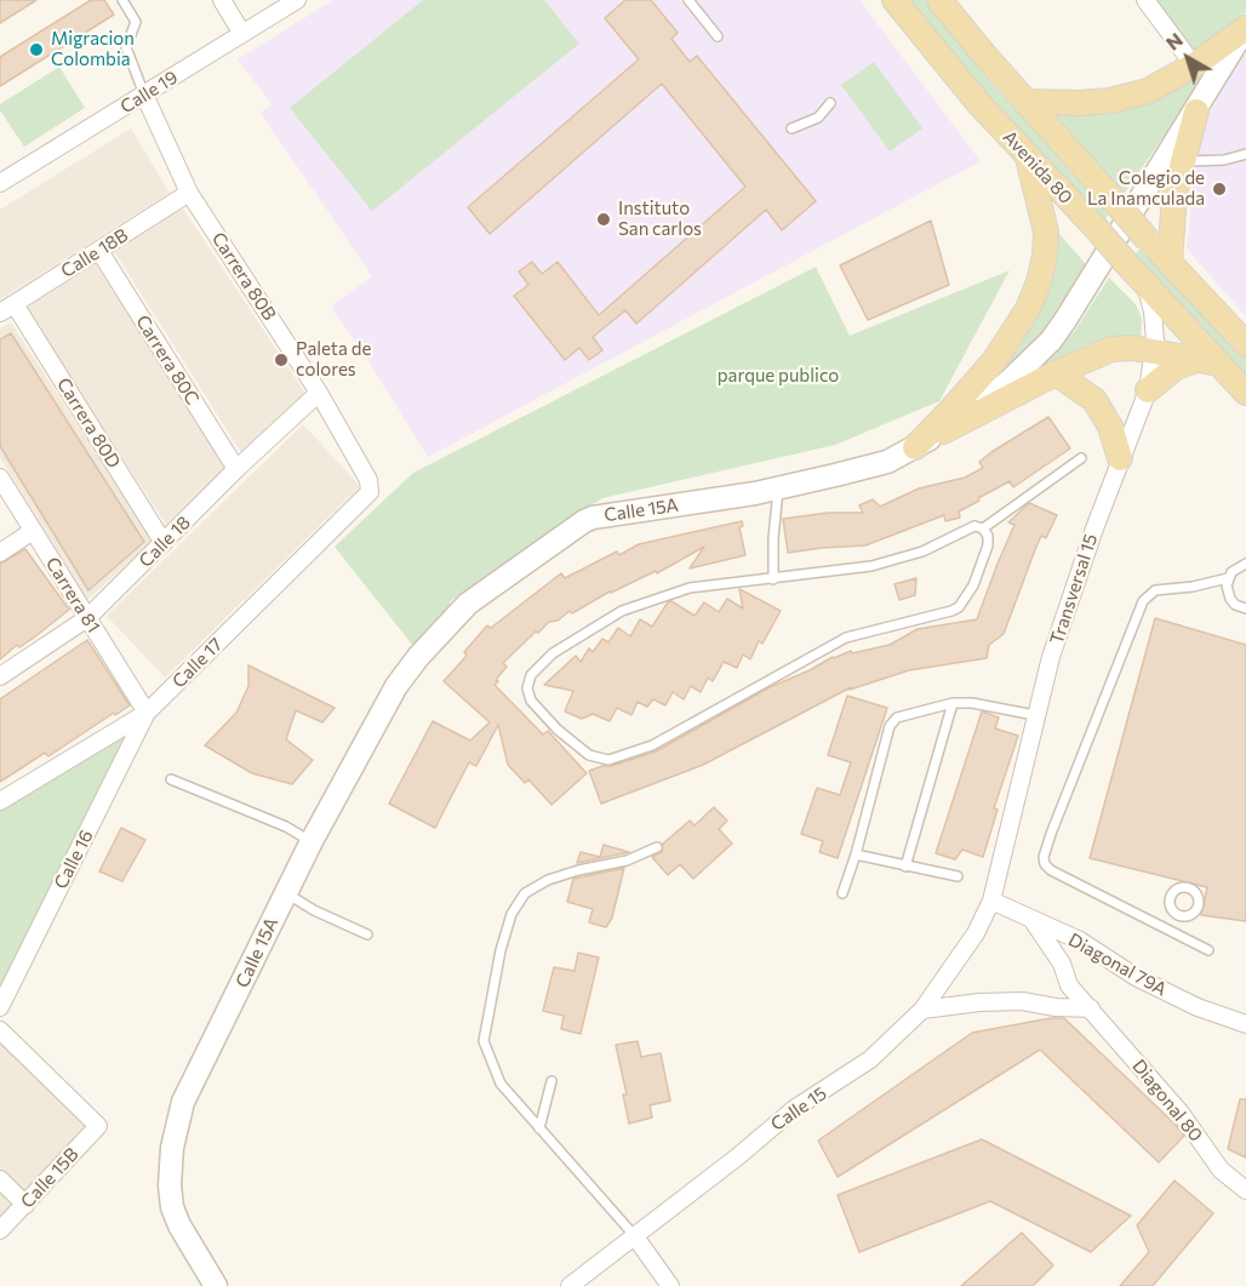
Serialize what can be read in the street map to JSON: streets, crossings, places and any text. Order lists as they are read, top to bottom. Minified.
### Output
{"streets":{"main road":["Avenida 80"],"street":["Calle 19","Calle 18B","Carrera 80B","Carrera 80C","Carrera 80D","Calle 15A","Calle 18","Transversal 15","Carrera 81","Calle 17","Calle 16","Diagonal 79A","Diagonal 80","Calle 15","Calle 15B"]},"crossings":[["Calle 19","Carrera 80B"],["Avenida 80","Transversal 15"],["Calle 18B","Carrera 80B"],["Calle 18B","Carrera 80C"],["Calle 18B","Carrera 80D"],["Carrera 80B","Calle 18"],["Carrera 80B","Calle 17"],["Carrera 80C","Calle 18"],["Carrera 80D","Calle 18"],["Calle 18","Carrera 81"],["Transversal 15","Diagonal 79A"],["Transversal 15","Calle 15"],["Carrera 81","Calle 17"],["Carrera 81","Calle 16"],["Calle 17","Calle 16"],["Diagonal 79A","Diagonal 80"],["Diagonal 79A","Calle 15"]],"parks":["parque publico"],"places":["Migracion Colombia","Colegio de La Inamculada","Instituto San carlos","Paleta de colores"],"north":"top left"}
